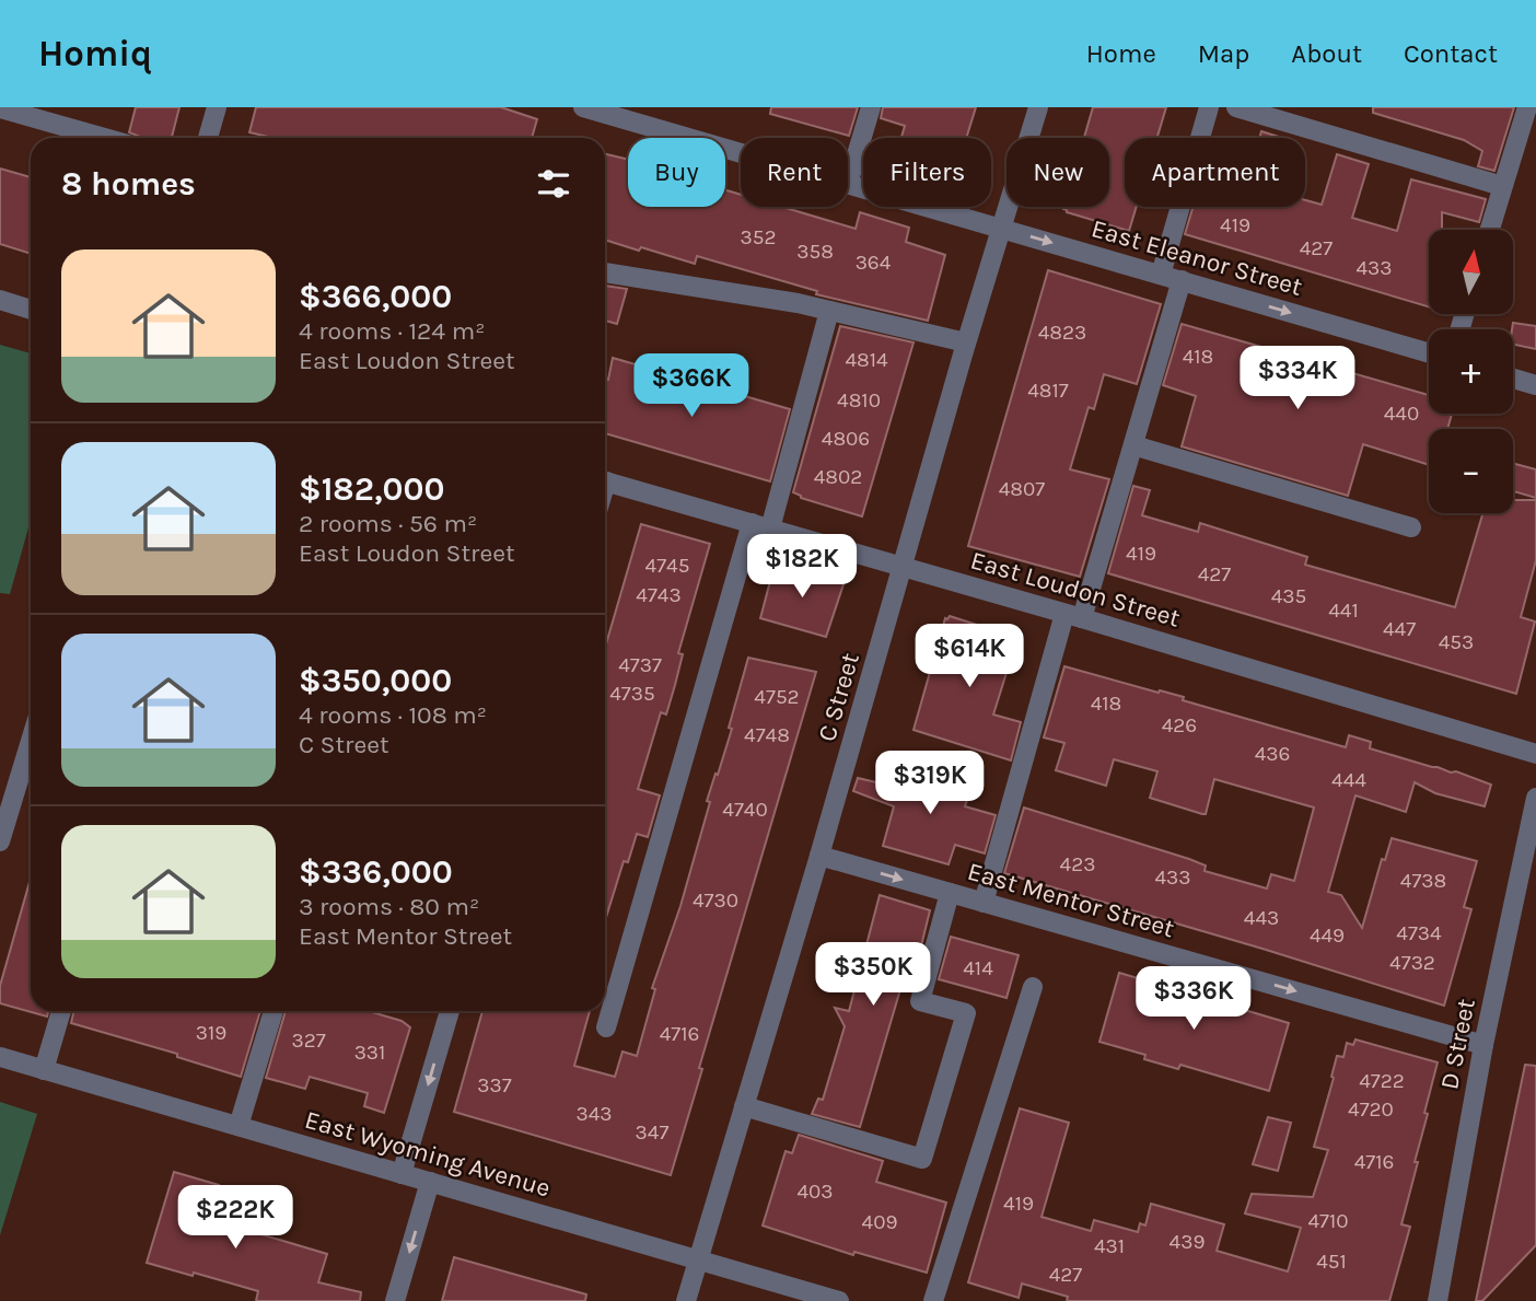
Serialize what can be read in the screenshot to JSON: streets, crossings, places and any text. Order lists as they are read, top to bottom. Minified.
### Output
{"streets":{"street":["East Eleanor Street","East Loudon Street","C Street","East Mentor Street","D Street","East Wyoming Avenue"]},"crossings":[["East Eleanor Street","C Street"],["East Loudon Street","C Street"],["C Street","East Mentor Street"],["C Street","East Wyoming Avenue"],["East Mentor Street","D Street"]],"one_way":["East Mentor Street"],"house_numbers":["419","352","427","358","364","433","4823","418","4814","4817","4810","440","4806","4802","4807","419","4745","427","4743","435","441","447","453","4737","4735","4752","418","426","4748","436","444","4740","423","433","4738","4730","443","4734","449","4732","414","319","4716","327","331","4722","337","4720","343","347","4716","403","419","4710","409","439","431","451","427"],"north":"top","page":{"header":"Homiq","nav":["Home","Map","About","Contact"],"chip":["Buy","Rent","Filters","New","Apartment"],"heading":"8 homes","map_buttons":["+","−"],"list":[{"name":"$366,000","note":"4 rooms · 124 m² · East Loudon Street"},{"name":"$182,000","note":"2 rooms · 56 m² · East Loudon Street"},{"name":"$350,000","note":"4 rooms · 108 m² · C Street"},{"name":"$336,000","note":"3 rooms · 80 m² · East Mentor Street"}],"price":["$334K","$366K","$182K","$614K","$319K","$350K","$336K","$222K"]}}
